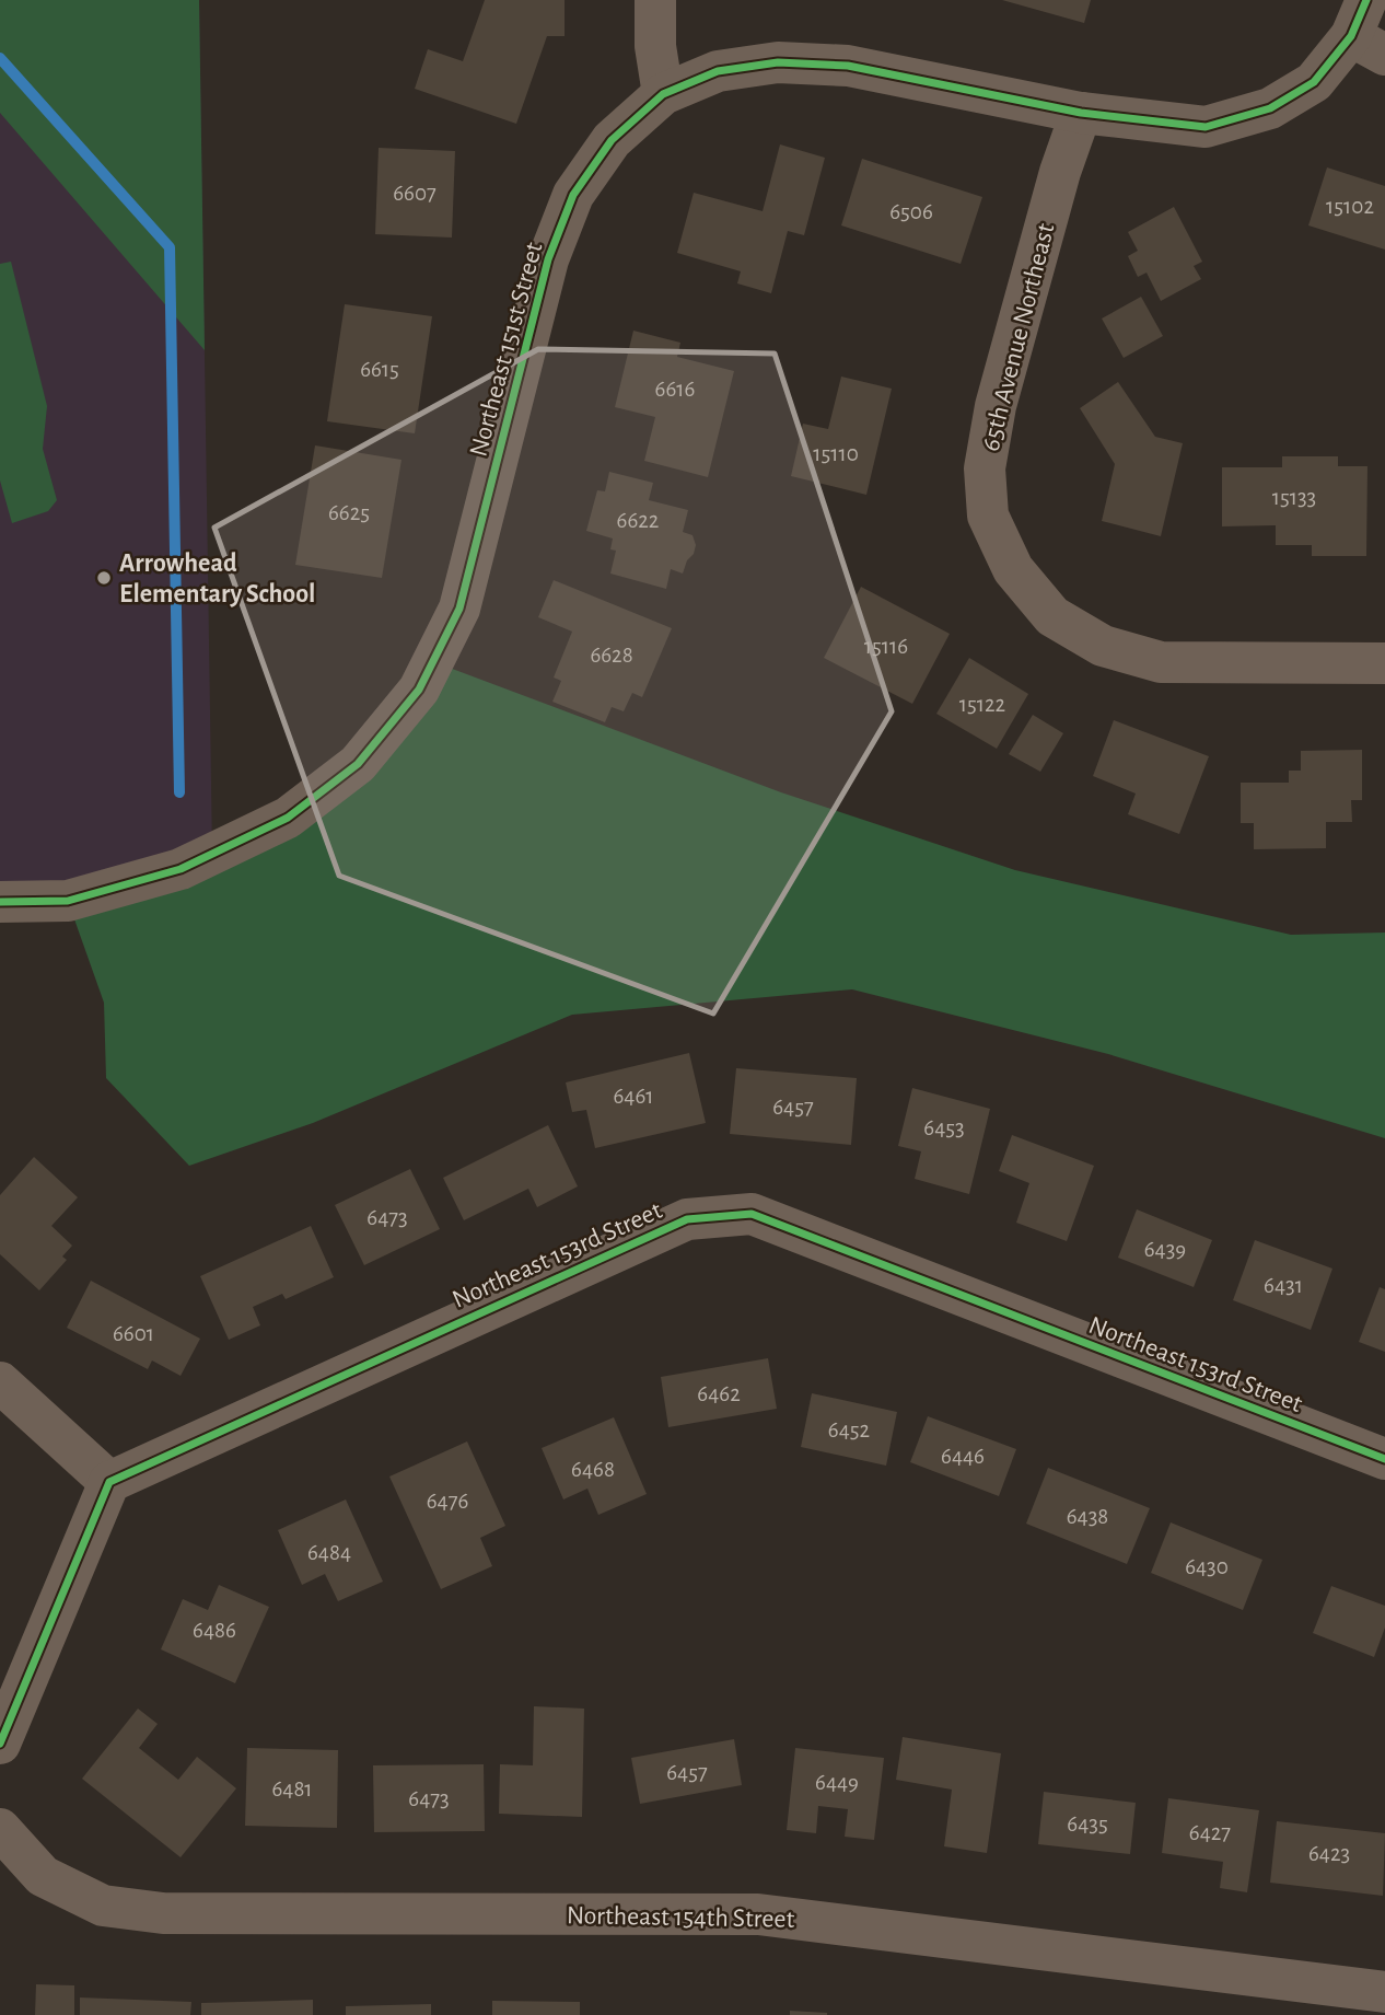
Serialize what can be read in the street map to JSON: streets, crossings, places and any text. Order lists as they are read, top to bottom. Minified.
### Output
{"streets":{"street":["65th Avenue Northeast","Northeast 151st Street","Northeast 153rd Street","Northeast 154th Street"]},"crossings":[["65th Avenue Northeast","Northeast 151st Street"]],"places":["Arrowhead Elementary School"],"house_numbers":["6607","15102","6506","6615","6616","15110","15133","6625","6622","15116","6628","15122","6461","6457","6453","6473","6439","6431","6601","6462","6452","6446","6468","6476","6438","6484","6430","6486","6457","6449","6481","6473","6435","6427","6423"]}
